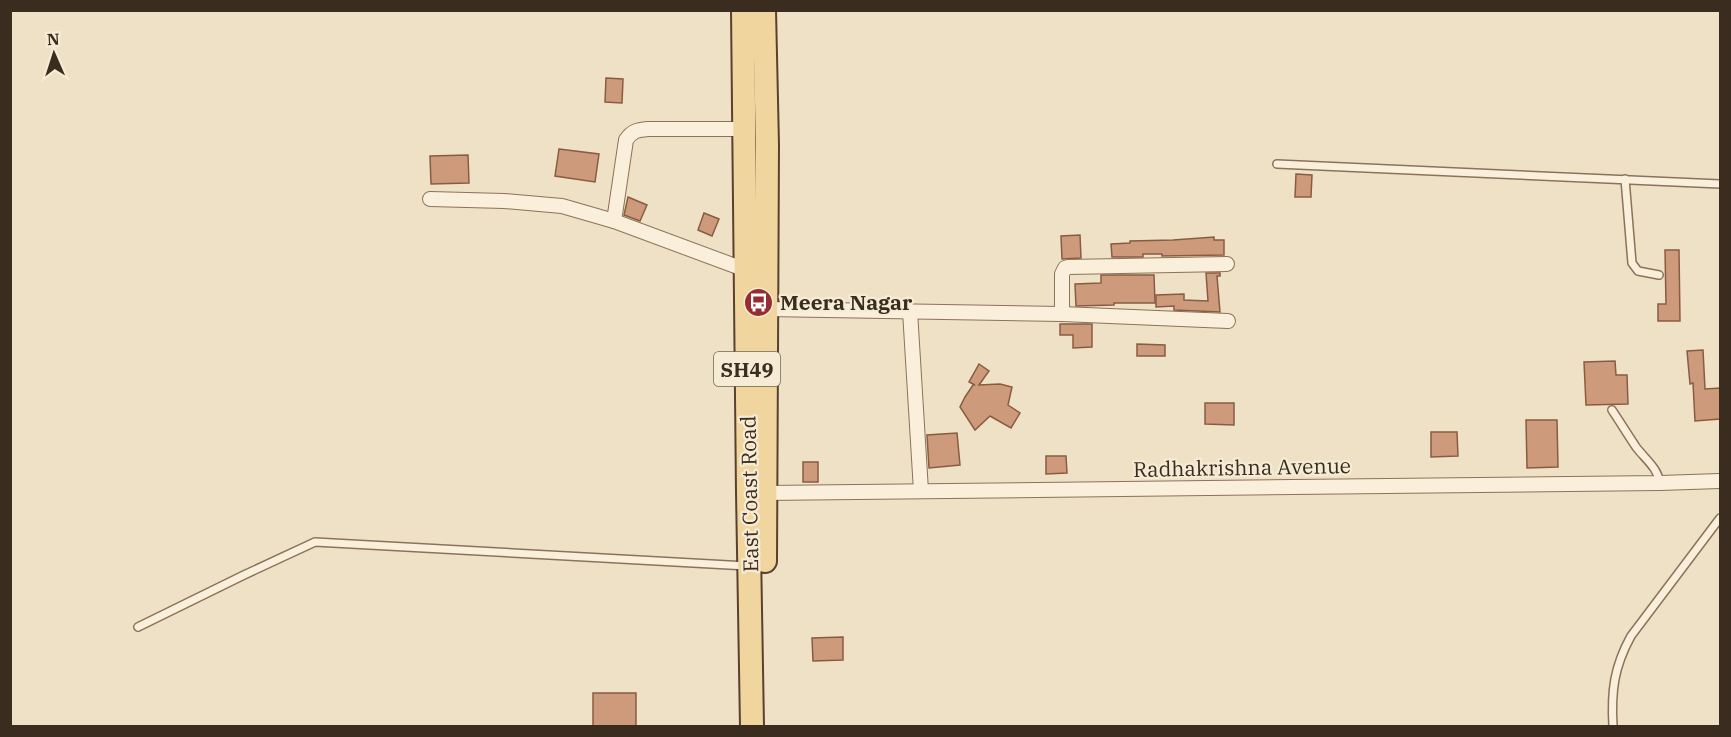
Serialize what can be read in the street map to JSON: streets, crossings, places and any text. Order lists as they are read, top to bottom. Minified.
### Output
{"streets":{"main road":["SH49","East Coast Road"],"street":["Radhakrishna Avenue"]},"crossings":[["Radhakrishna Avenue","East Coast Road"]],"places":{"bus stop":["Meera Nagar"]},"north":"top"}
